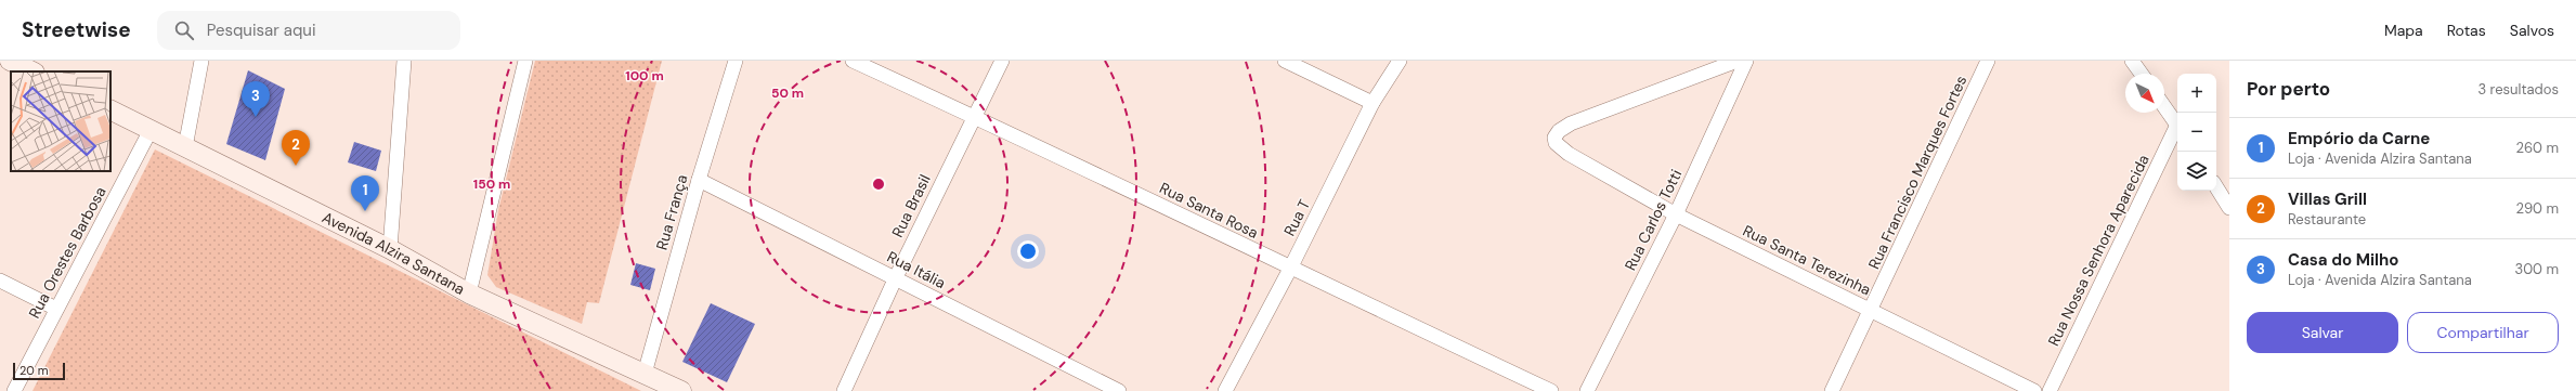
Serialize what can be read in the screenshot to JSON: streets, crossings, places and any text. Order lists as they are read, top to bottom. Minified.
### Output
{"streets":{"main road":["Avenida Alzira Santana"],"street":["Rua Francisco Marques Fortes","Rua Brasil","Rua Santa Rosa","Rua França","Rua T","Rua Carlos Totti","Rua Nossa Senhora Aparecida","Rua Orestes Barbosa","Rua Santa Terezinha","Rua Itália"]},"crossings":[["Rua Francisco Marques Fortes","Rua Santa Terezinha"],["Rua Brasil","Rua Santa Rosa"],["Rua Brasil","Rua Itália"],["Rua Santa Rosa","Rua T"],["Rua França","Avenida Alzira Santana"],["Rua França","Rua Itália"],["Rua Carlos Totti","Rua Santa Terezinha"],["Rua Orestes Barbosa","Avenida Alzira Santana"]],"scale_bar":"20 m","north":"bottom right","page":{"header":"Streetwise","search":"Pesquisar aqui","nav":["Mapa","Rotas","Salvos"],"heading":["Por perto","3 resultados"],"map_buttons":["+","−"],"pins":["3","2","1"],"list":[{"mark":"1","name":"Empório da Carne","note":"Loja · Avenida Alzira Santana","value":"260 m"},{"mark":"2","name":"Villas Grill","note":"Restaurante","value":"290 m"},{"mark":"3","name":"Casa do Milho","note":"Loja · Avenida Alzira Santana","value":"300 m"}],"buttons":["Salvar","Compartilhar"],"scale":"20 m"},"rings":["100 m","50 m","150 m"]}
